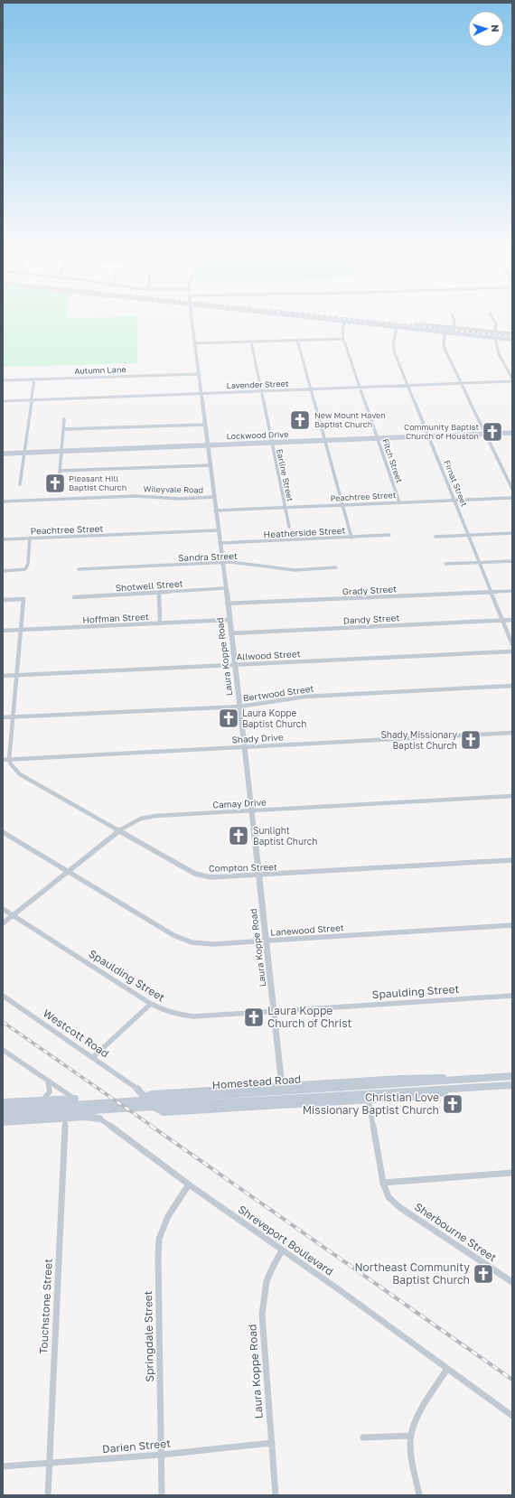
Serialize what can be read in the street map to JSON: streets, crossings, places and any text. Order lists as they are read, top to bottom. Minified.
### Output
{"streets":{"main road":["Lockwood Drive","Homestead Road"],"street":["Autumn Lane","Lavender Street","Fitch Street","Earline Street","Firnat Street","Wileyvale Road","Peachtree Street","Heatherside Street","Sandra Street","Shotwell Street","Grady Street","Hoffman Street","Dandy Street","Allwood Street","Laura Koppe Road","Bertwood Street","Shady Drive","Camay Drive","Compton Street","Lanewood Street","Spaulding Street","Westcott Road","Sherbourne Street","Shreveport Boulevard","Touchstone Street","Springdale Street","Darien Street"]},"crossings":[["Autumn Lane","Laura Koppe Road"],["Lavender Street","Fitch Street"],["Lavender Street","Earline Street"],["Lavender Street","Firnat Street"],["Lavender Street","Laura Koppe Road"],["Lockwood Drive","Fitch Street"],["Lockwood Drive","Earline Street"],["Lockwood Drive","Firnat Street"],["Lockwood Drive","Laura Koppe Road"],["Fitch Street","Peachtree Street"],["Earline Street","Peachtree Street"],["Firnat Street","Peachtree Street"],["Firnat Street","Grady Street"],["Firnat Street","Dandy Street"],["Wileyvale Road","Laura Koppe Road"],["Peachtree Street","Laura Koppe Road"],["Heatherside Street","Laura Koppe Road"],["Sandra Street","Laura Koppe Road"],["Shotwell Street","Laura Koppe Road"],["Grady Street","Laura Koppe Road"],["Hoffman Street","Laura Koppe Road"],["Dandy Street","Laura Koppe Road"],["Allwood Street","Laura Koppe Road"],["Laura Koppe Road","Bertwood Street"],["Laura Koppe Road","Shady Drive"],["Laura Koppe Road","Camay Drive"],["Laura Koppe Road","Compton Street"],["Laura Koppe Road","Lanewood Street"],["Laura Koppe Road","Spaulding Street"],["Laura Koppe Road","Homestead Road"],["Laura Koppe Road","Shreveport Boulevard"],["Laura Koppe Road","Darien Street"],["Shady Drive","Compton Street"],["Camay Drive","Compton Street"],["Camay Drive","Lanewood Street"],["Camay Drive","Spaulding Street"],["Shreveport Boulevard","Springdale Street"],["Touchstone Street","Darien Street"],["Springdale Street","Darien Street"]],"places":{"church":["New Mount Haven Baptist Church","Community Baptist Church of Houston","Pleasant Hill Baptist Church","Laura Koppe Baptist Church","Shady Missionary Baptist Church","Sunlight Baptist Church","Laura Koppe Church of Christ","Christian Love Missionary Baptist Church","Northeast Community Baptist Church"]},"north":"right"}
